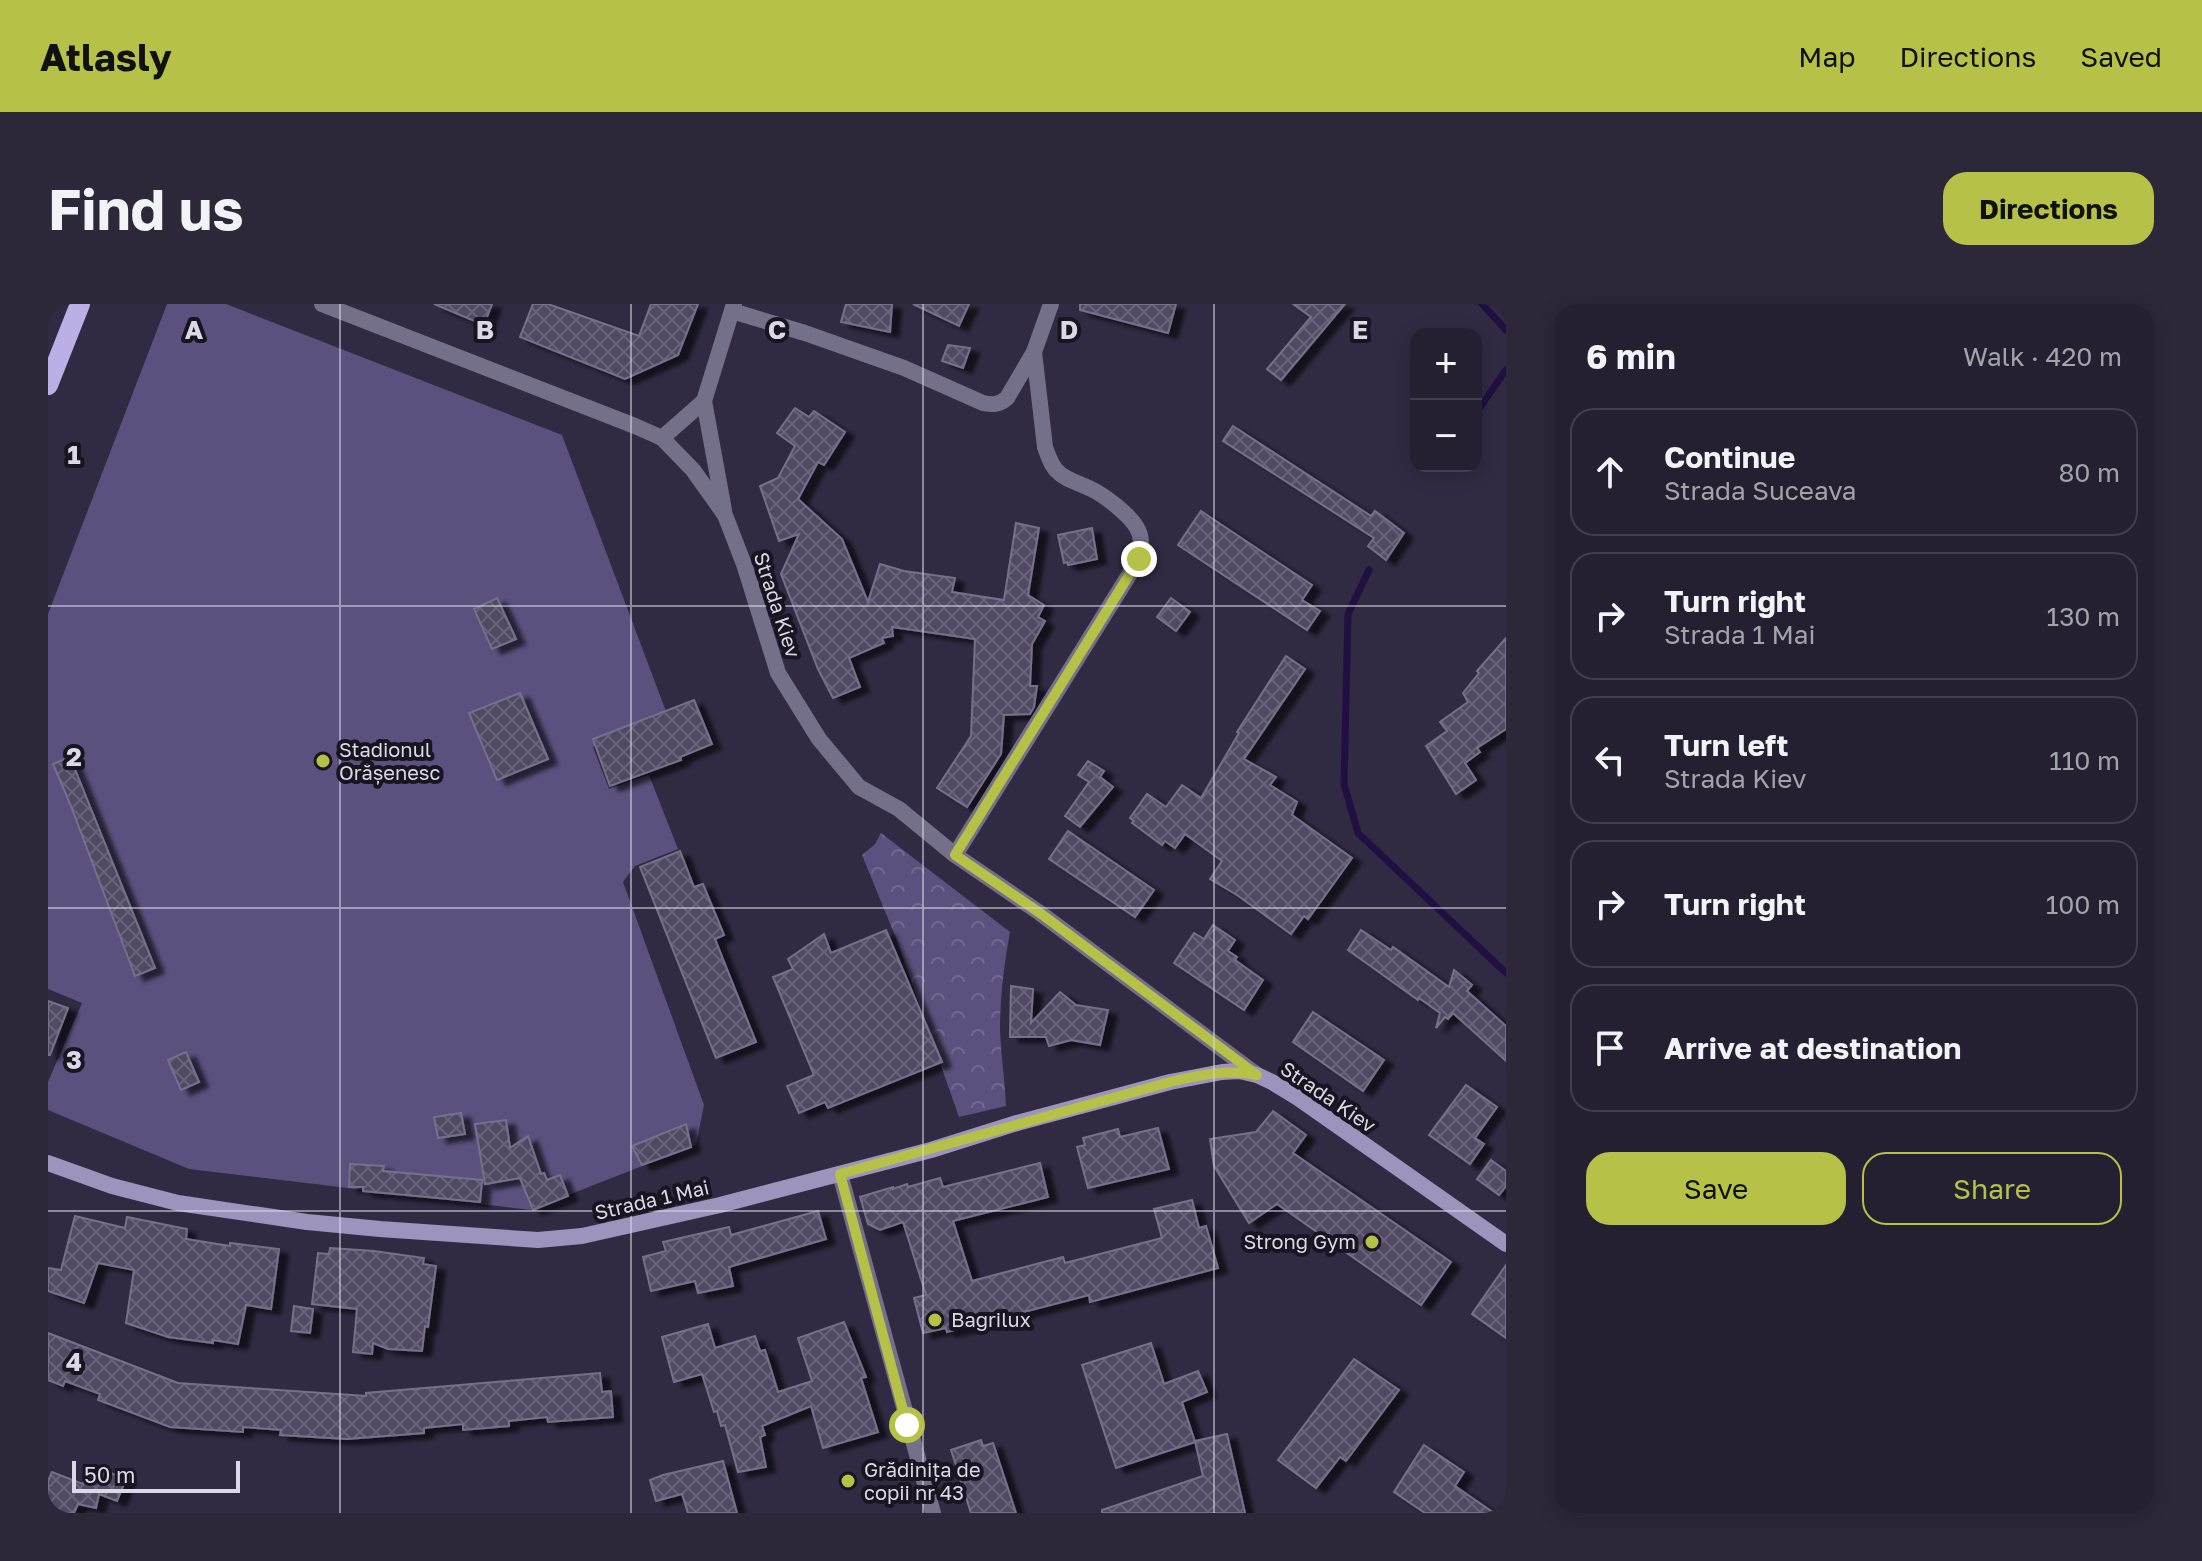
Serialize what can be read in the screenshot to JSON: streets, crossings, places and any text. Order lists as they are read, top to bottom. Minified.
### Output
{"streets":{"main road":["Strada Kiev","Strada 1 Mai"]},"crossings":[["Strada Kiev","Strada 1 Mai"]],"places":["Stadionul Orășenesc","Strong Gym","Bagrilux","Grădinița de copii nr 43"],"scale_bar":"50 m","page":{"header":"Atlasly","nav":["Map","Directions","Saved"],"buttons":["Directions",["Save","Share"]],"title":"Find us","heading":["6 min","Walk · 420 m"],"map_buttons":["+","−"],"list":[["Continue","Strada Suceava","80 m"],["Turn right","Strada 1 Mai","130 m"],["Turn left","Strada Kiev","110 m"],["Turn right","100 m"],"Arrive at destination"],"scale":"50 m"},"grid":{"columns":["A","B","C","D","E"],"rows":["1","2","3","4"]}}
